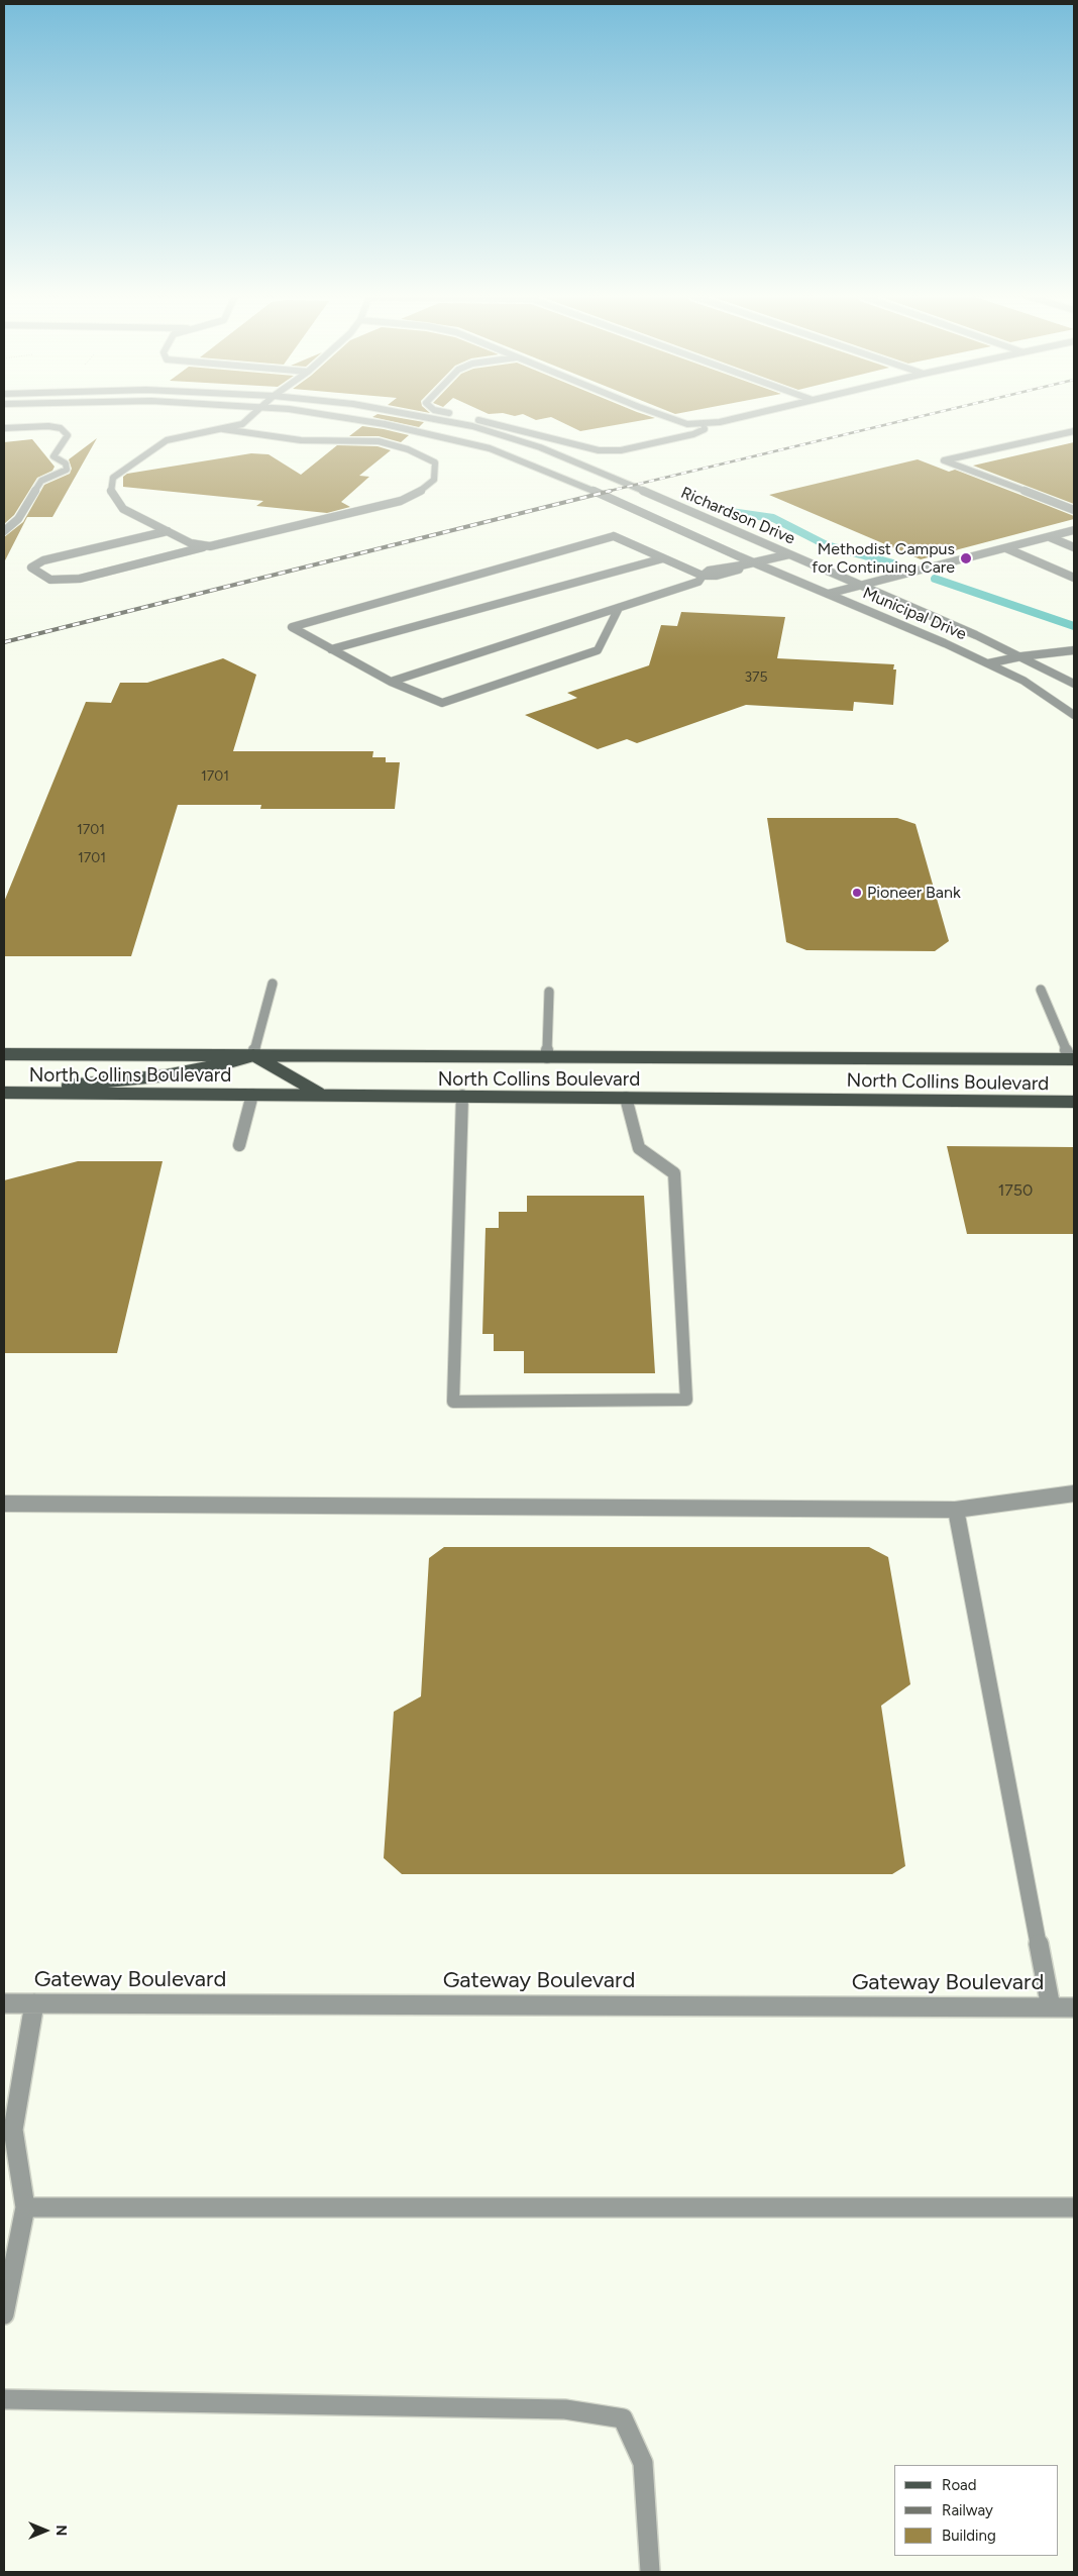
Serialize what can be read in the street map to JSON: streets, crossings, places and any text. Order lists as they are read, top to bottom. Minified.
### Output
{"streets":{"main road":["North Collins Boulevard"],"street":["Richardson Drive","Municipal Drive","Gateway Boulevard"]},"crossings":[["Richardson Drive","Municipal Drive"]],"places":["Methodist Campus for Continuing Care","Pioneer Bank"],"house_numbers":["375","1701","1701","1701","1750"],"legend":["Road","Railway","Building"],"north":"right"}
